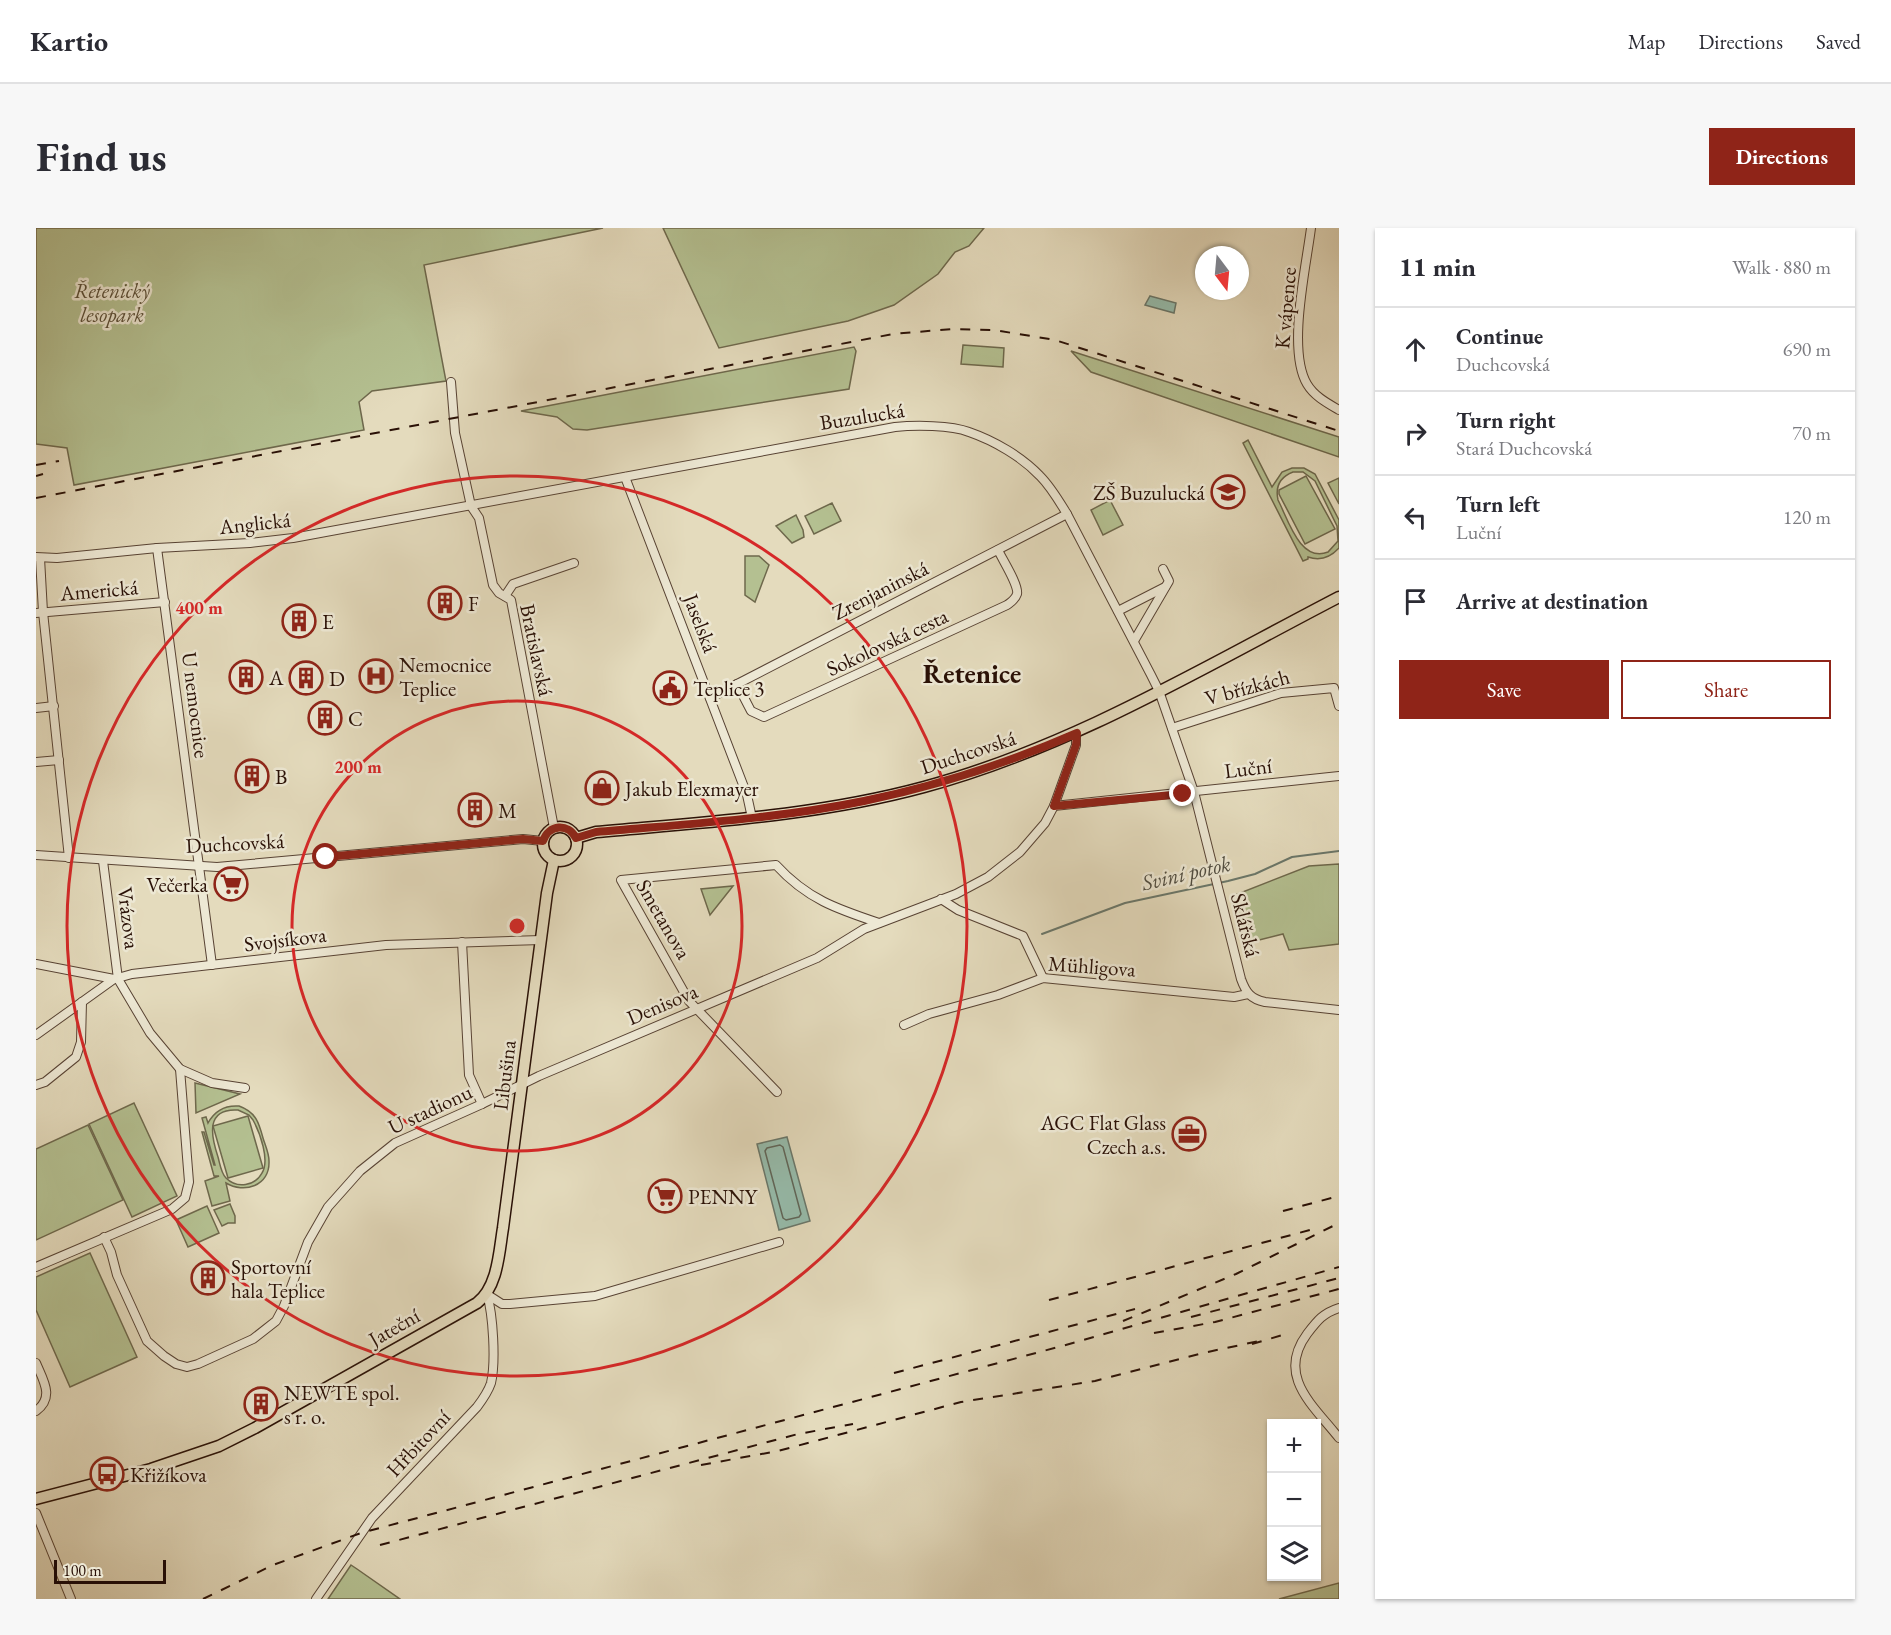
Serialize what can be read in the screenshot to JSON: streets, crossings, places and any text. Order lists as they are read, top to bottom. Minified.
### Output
{"streets":{"main road":["Duchcovská","Libušina","Jateční"],"street":["K vápence","Buzulucká","Anglická","Americká","Zrenjaninská","Jaselská","Sokolovská cesta","Bratislavská","V břízkách","U nemocnice","Luční","Vrázova","Smetanova","Sklářská","Svojsíkova","Mühligova","Denisova","U stadionu","Hřbitovní"]},"crossings":[["Buzulucká","Anglická"],["Buzulucká","Zrenjaninská"],["Buzulucká","Jaselská"],["Buzulucká","Bratislavská"],["Buzulucká","Duchcovská"],["Buzulucká","Sklářská"],["Anglická","Bratislavská"],["Anglická","U nemocnice"],["Americká","U nemocnice"],["Zrenjaninská","Jaselská"],["Zrenjaninská","Sokolovská cesta"],["Jaselská","Duchcovská"],["Bratislavská","Duchcovská"],["Bratislavská","Libušina"],["V břízkách","Sklářská"],["U nemocnice","Duchcovská"],["U nemocnice","Svojsíkova"],["Duchcovská","Vrázova"],["Duchcovská","Sklářská"],["Duchcovská","Denisova"],["Duchcovská","Libušina"],["Luční","Sklářská"],["Luční","Denisova"],["Vrázova","Svojsíkova"],["Smetanova","Denisova"],["Sklářská","Mühligova"],["Svojsíkova","Libušina"],["Denisova","Libušina"],["Denisova","U stadionu"],["Libušina","U stadionu"],["Libušina","Jateční"],["Libušina","Hřbitovní"],["Jateční","Hřbitovní"]],"districts":["Řetenice"],"water":["Sviní potok"],"parks":["Řetenický lesopark"],"places":{"school or university":["ZŠ Buzulucká"],"building":["F","E","A","D","C","B","M","Sportovní hala Teplice","NEWTE spol. s r. o."],"hospital":["Nemocnice Teplice"],"public building":["Teplice 3"],"shop":["Jakub Elexmayer"],"supermarket":["Večerka","PENNY"],"office":["AGC Flat Glass Czech a.s."],"bus stop":["Křižíkova"]},"scale_bar":"100 m","north":"bottom","page":{"header":"Kartio","nav":["Map","Directions","Saved"],"buttons":["Directions",["Save","Share"]],"title":"Find us","heading":["11 min","Walk · 880 m"],"list":[["Continue","Duchcovská","690 m"],["Turn right","Stará Duchcovská","70 m"],["Turn left","Luční","120 m"],"Arrive at destination"],"map_buttons":["+","−"],"scale":"100 m"},"rings":["400 m","200 m"]}
